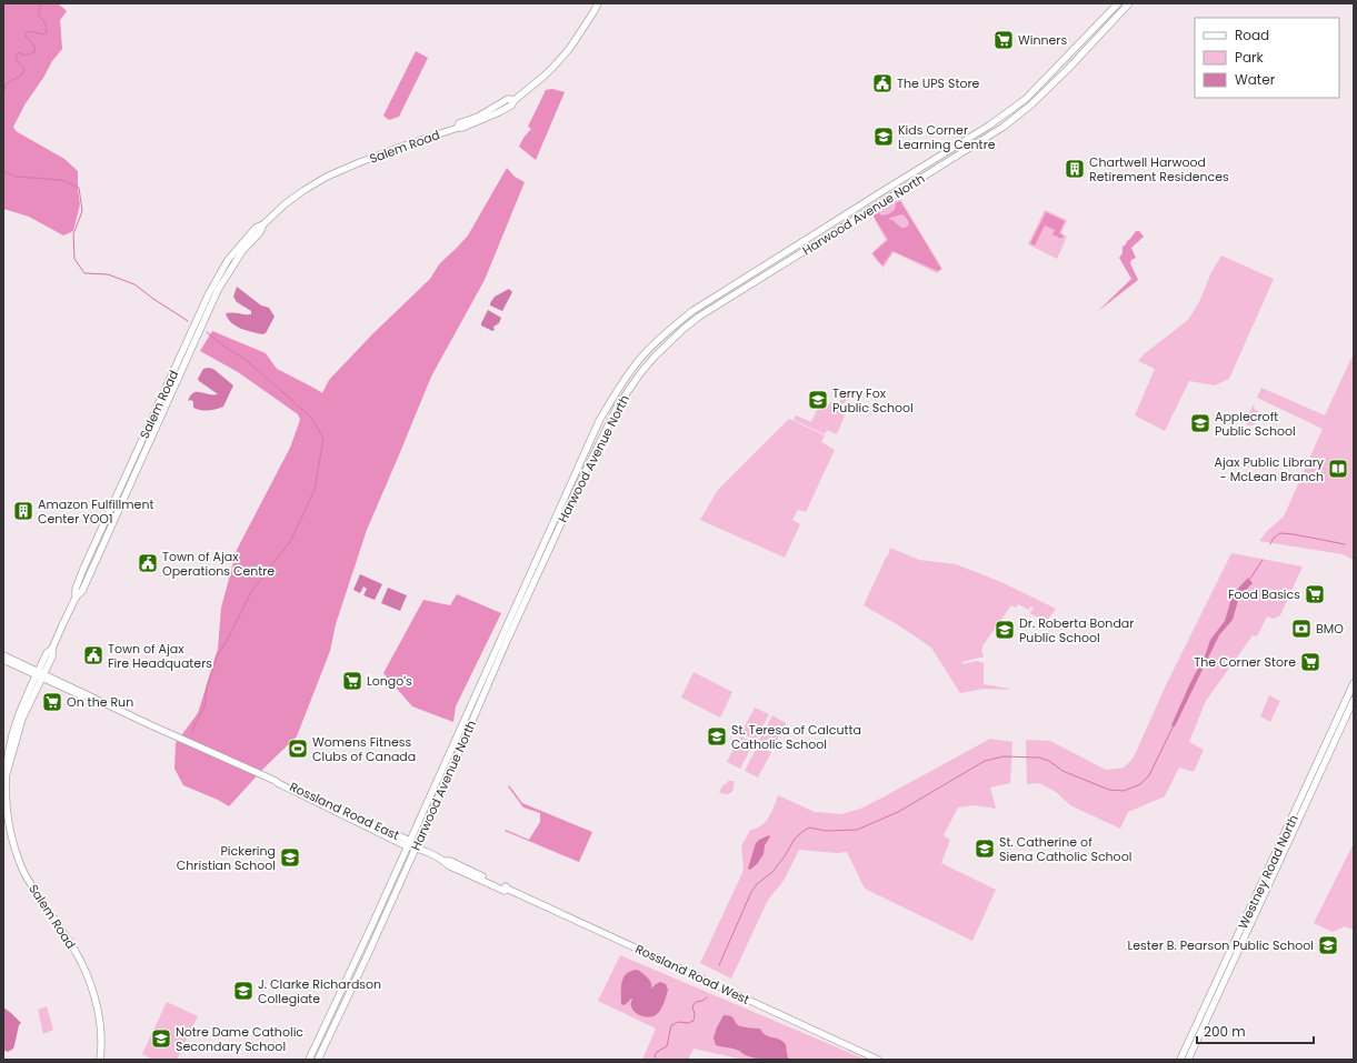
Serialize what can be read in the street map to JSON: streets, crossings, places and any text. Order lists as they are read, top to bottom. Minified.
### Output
{"streets":{"main road":["Salem Road","Harwood Avenue North","Rossland Road East","Westney Road North","Rossland Road West"]},"crossings":[["Salem Road","Rossland Road East"],["Harwood Avenue North","Rossland Road East"],["Harwood Avenue North","Rossland Road West"],["Rossland Road East","Rossland Road West"]],"places":{"supermarket":["Winners","Food Basics","The Corner Store","Longo's","On the Run"],"public building":["The UPS Store","Town of Ajax Operations Centre","Town of Ajax Fire Headquaters"],"school or university":["Kids Corner Learning Centre","Terry Fox Public School","Applecroft Public School","Dr. Roberta Bondar Public School","St. Teresa of Calcutta Catholic School","St. Catherine of Siena Catholic School","Pickering Christian School","Lester B. Pearson Public School","J. Clarke Richardson Collegiate","Notre Dame Catholic Secondary School"],"building":["Chartwell Harwood Retirement Residences","Amazon Fulfillment Center YOO1"],"library":["Ajax Public Library - McLean Branch"],"bank":["BMO"],"sports":["Womens Fitness Clubs of Canada"]},"legend":["Road","Park","Water"],"scale_bar":"200 m"}
